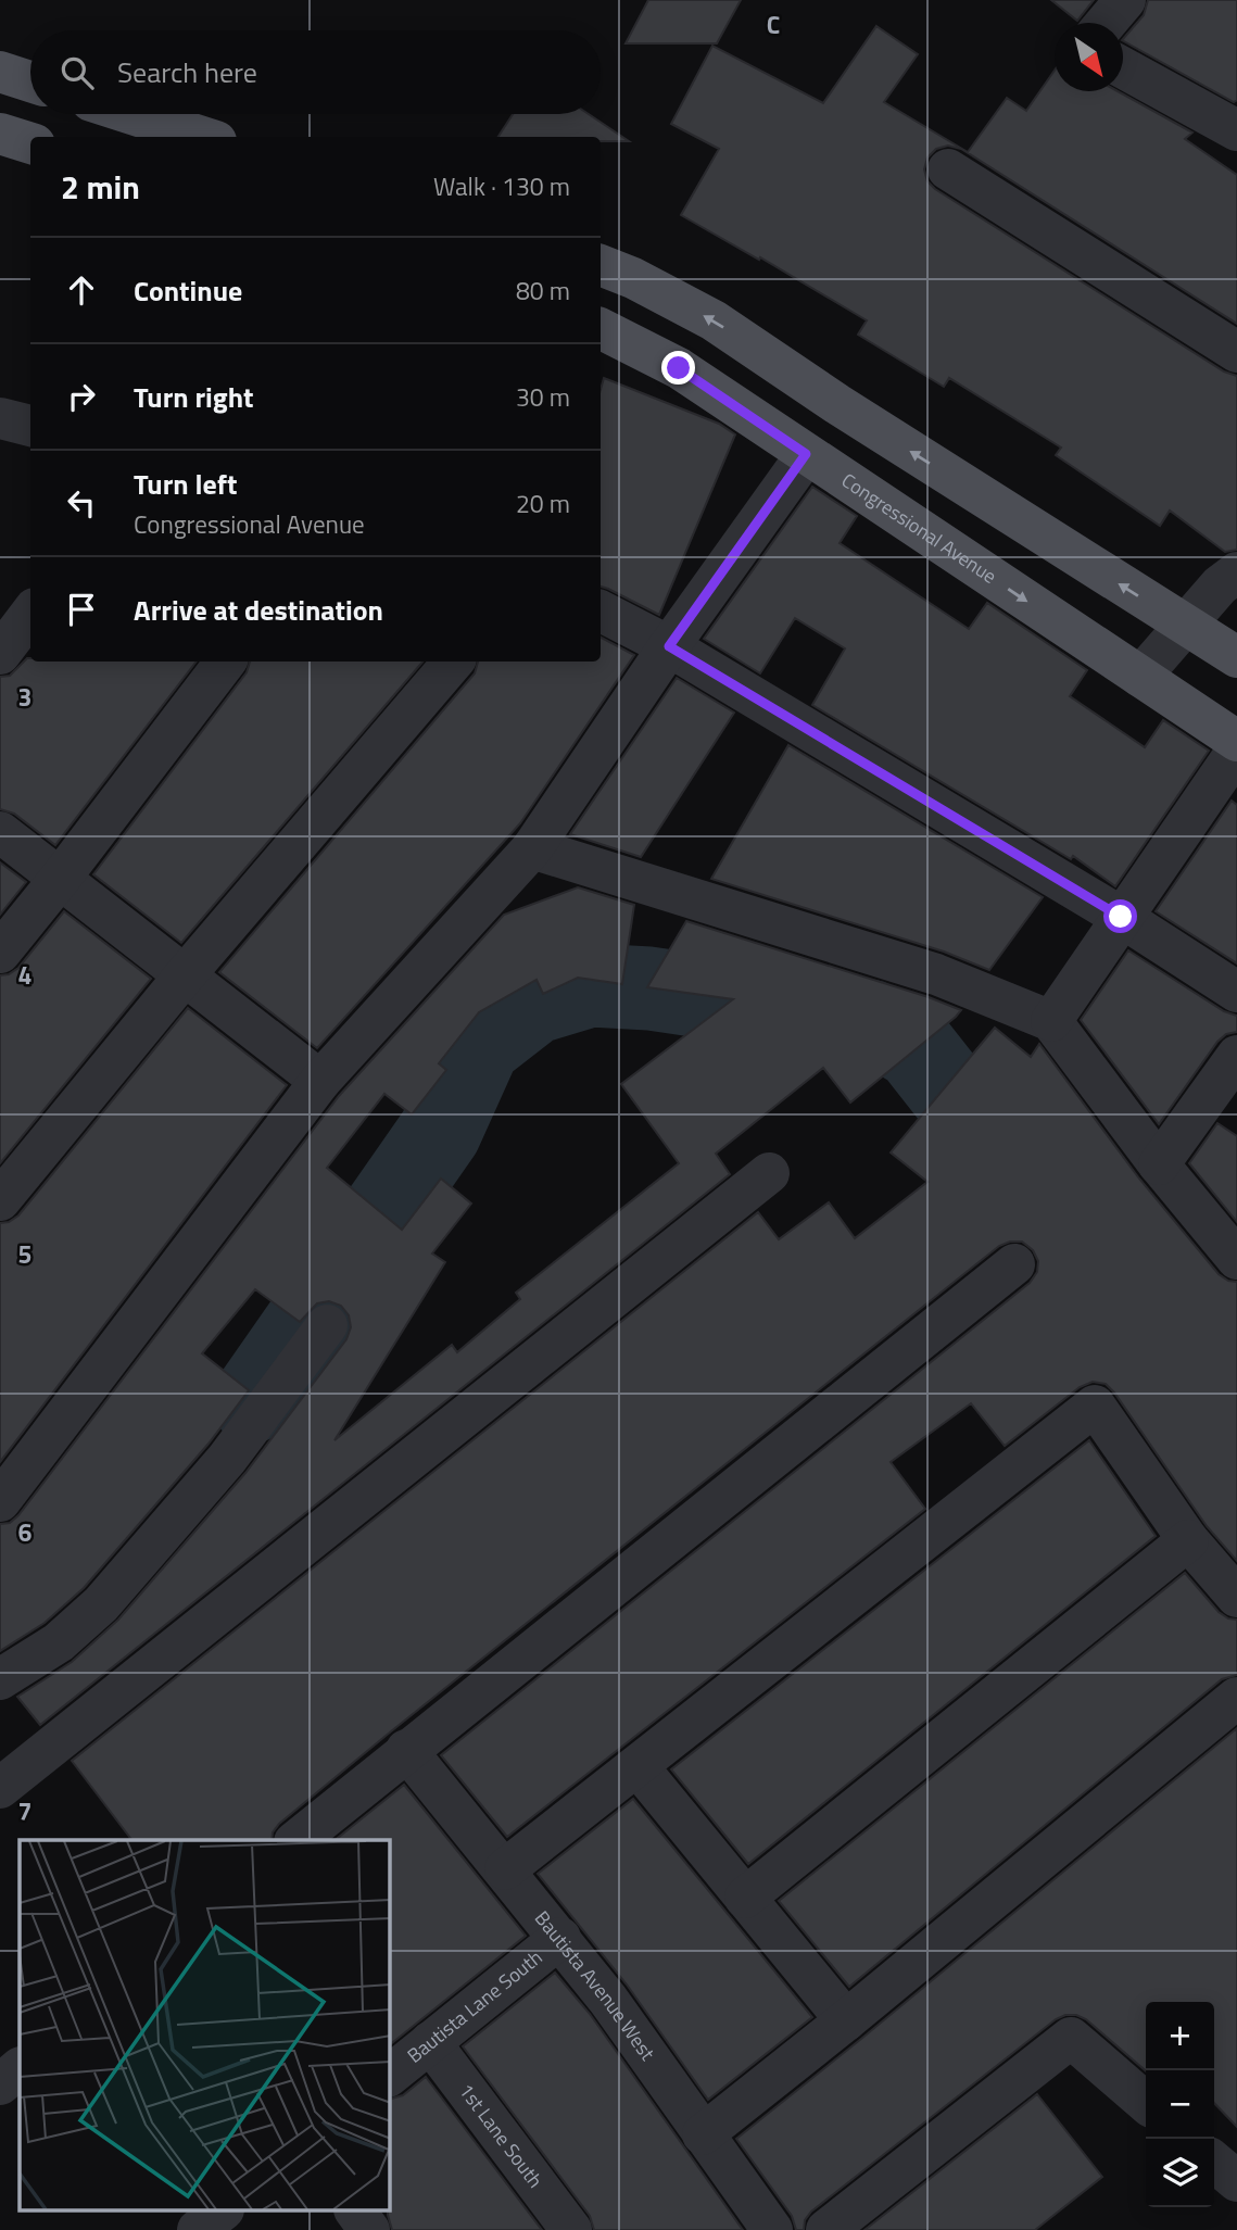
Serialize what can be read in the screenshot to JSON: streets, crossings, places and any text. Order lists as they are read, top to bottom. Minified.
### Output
{"streets":{"main road":["Congressional Avenue"],"street":["Bautista Avenue West","Bautista Lane South","1st Lane South"]},"crossings":[["Bautista Avenue West","Bautista Lane South"],["Bautista Lane South","1st Lane South"]],"north":"bottom right","page":{"search":"Search here","heading":["2 min","Walk · 130 m"],"list":[["Continue","80 m"],["Turn right","30 m"],["Turn left","Congressional Avenue","20 m"],"Arrive at destination"],"map_buttons":["+","−"]},"grid":{"columns":["C"],"rows":["3","4","5","6","7"]}}
